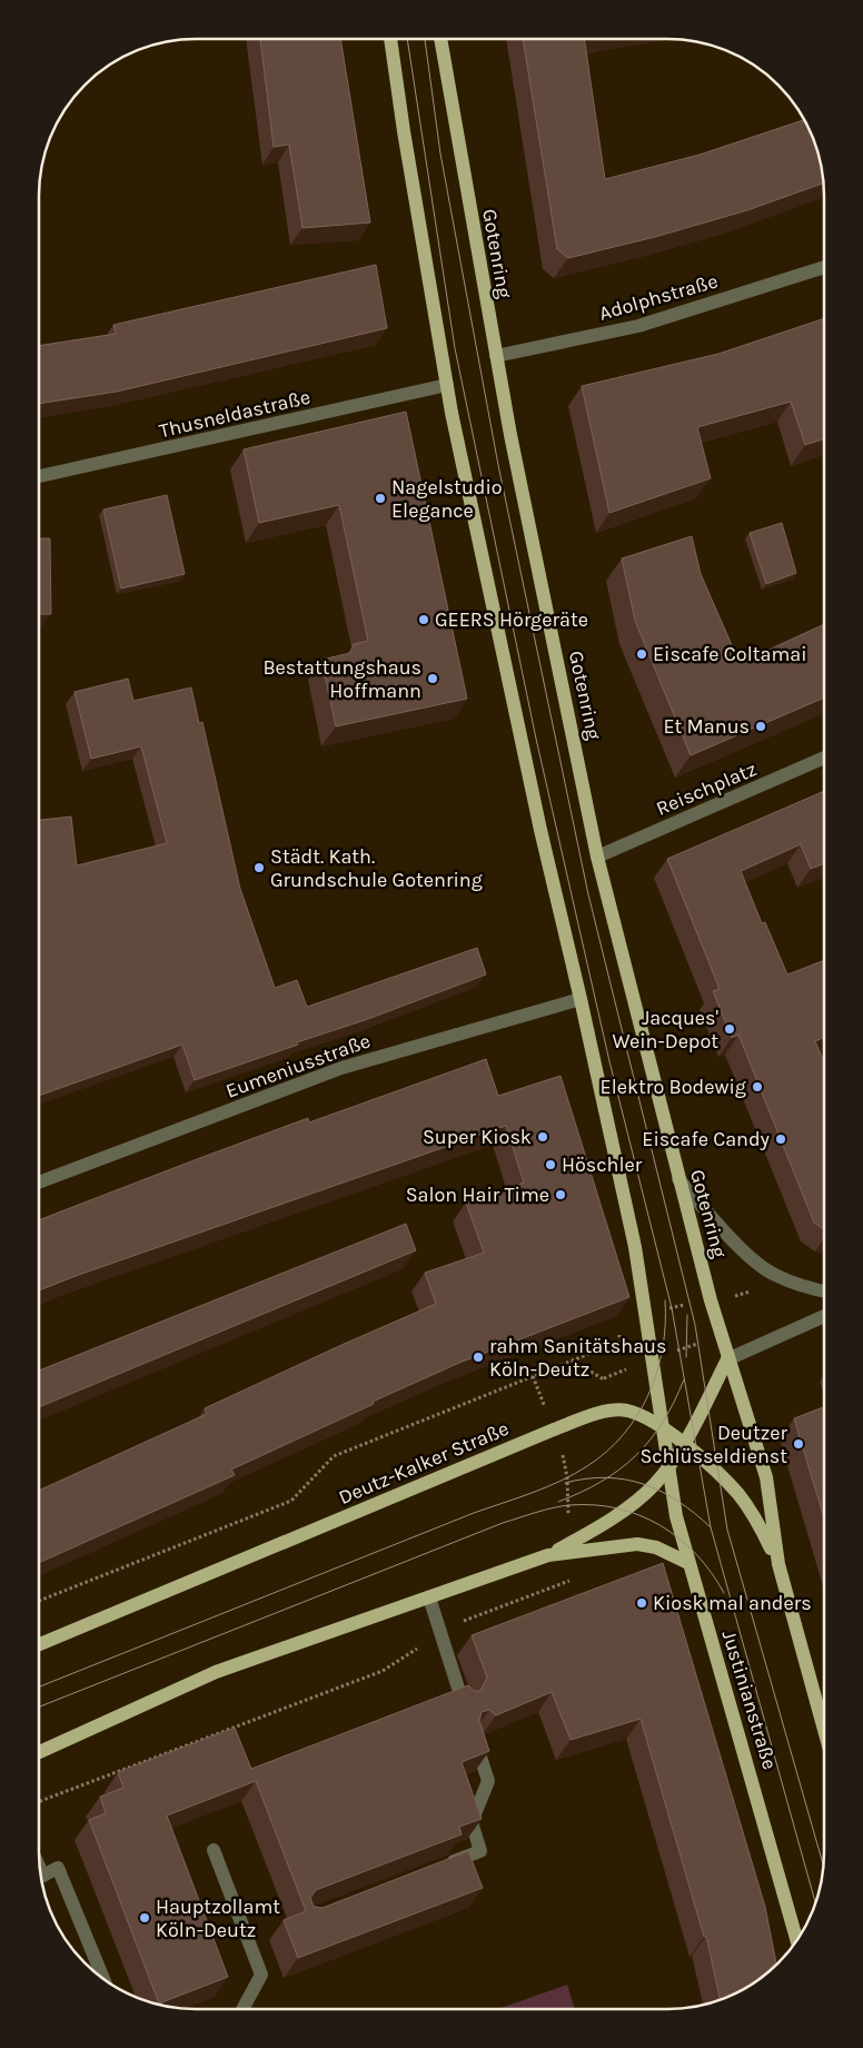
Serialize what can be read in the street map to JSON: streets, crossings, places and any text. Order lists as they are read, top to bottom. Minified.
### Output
{"streets":{"main road":["Gotenring","Deutz-Kalker Straße","Justinianstraße"],"street":["Adolphstraße","Thusneldastraße","Reischplatz","Eumeniusstraße"]},"crossings":[["Gotenring","Adolphstraße"],["Gotenring","Reischplatz"],["Eumeniusstraße","Justinianstraße"],["Deutz-Kalker Straße","Justinianstraße"]],"places":["Nagelstudio Elegance","GEERS Hörgeräte","Eiscafe Coltamai","Bestattungshaus Hoffmann","Et Manus","Städt. Kath. Grundschule Gotenring","Jacques' Wein-Depot","Elektro Bodewig","Super Kiosk","Eiscafe Candy","Höschler","Salon Hair Time","rahm Sanitätshaus Köln-Deutz","Deutzer Schlüsseldienst","Kiosk mal anders","Hauptzollamt Köln-Deutz"]}
